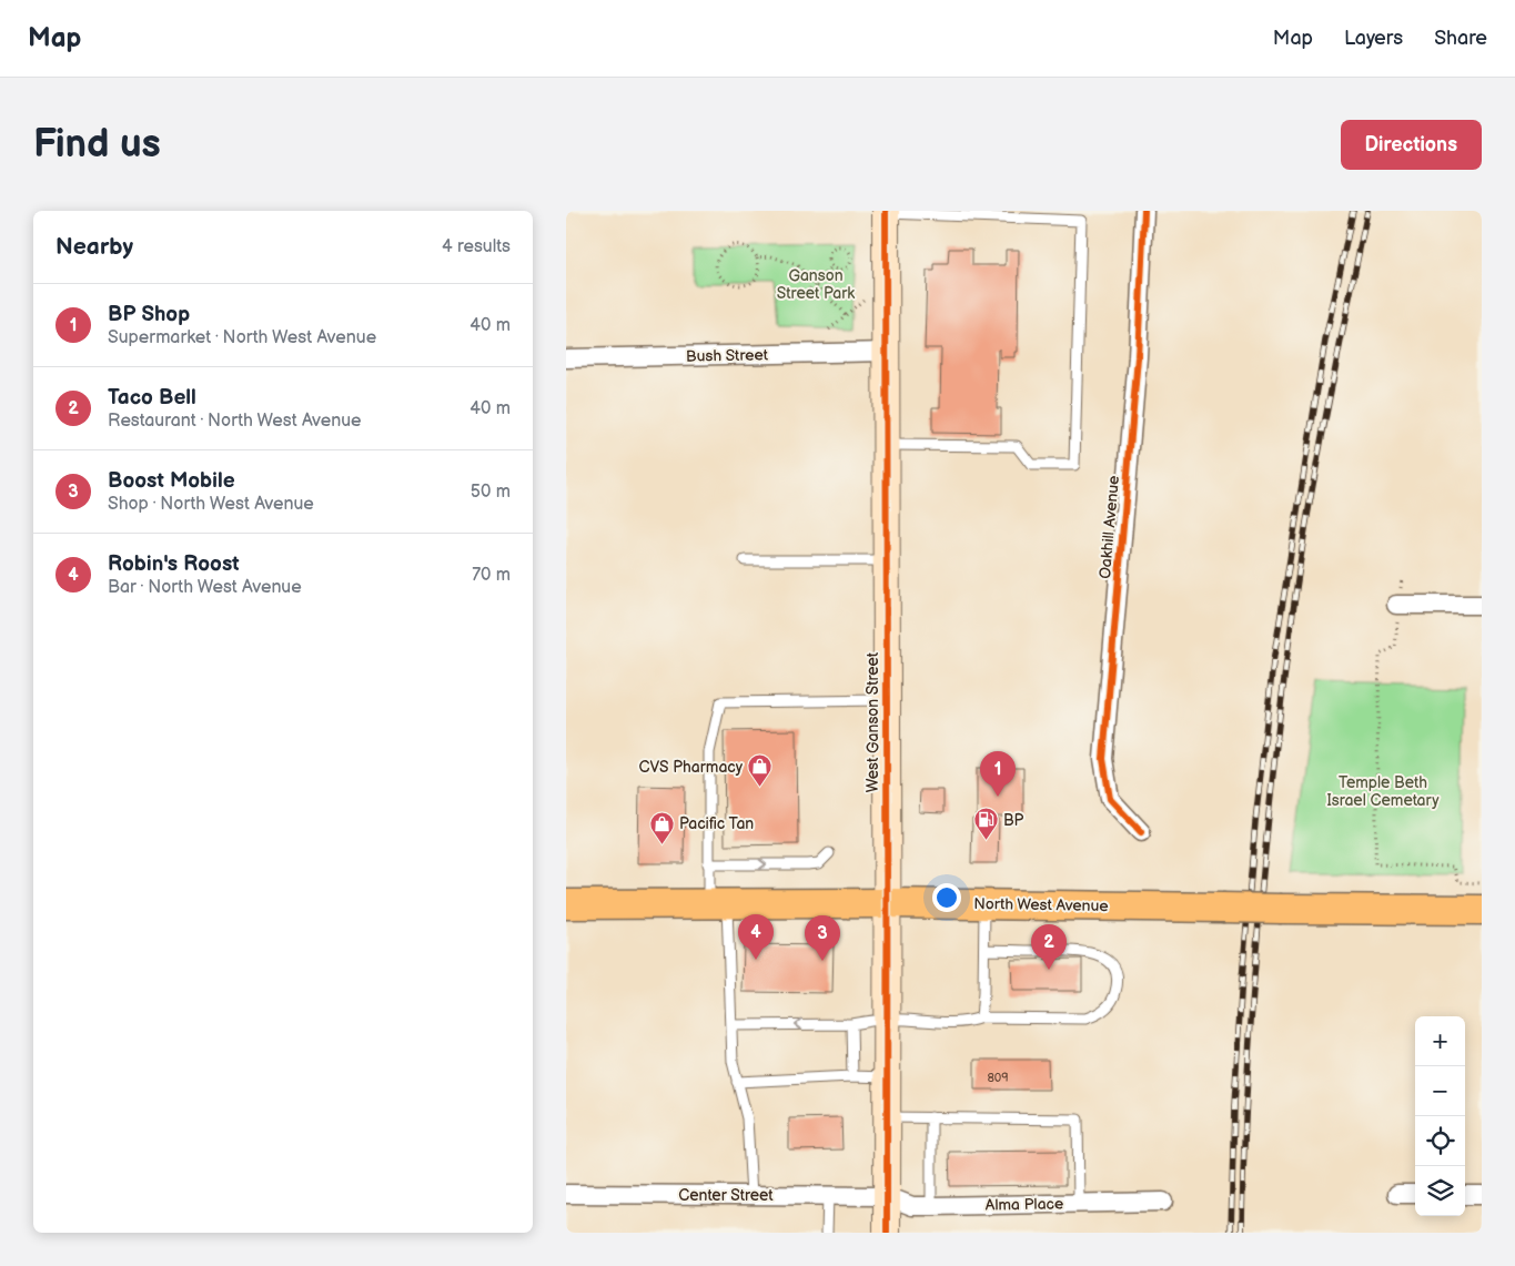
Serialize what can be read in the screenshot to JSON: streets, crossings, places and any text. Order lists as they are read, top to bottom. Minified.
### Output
{"streets":{"main road":["North West Avenue"],"street":["Bush Street","Oakhill Avenue","West Ganson Street","Center Street","Alma Place"]},"crossings":[["Bush Street","West Ganson Street"],["West Ganson Street","North West Avenue"],["West Ganson Street","Center Street"],["West Ganson Street","Alma Place"],["Center Street","Alma Place"]],"parks":["Ganson Street Park","Temple Beth Israel Cemetary"],"places":{"shop":["CVS Pharmacy","Pacific Tan"],"fuel station":["BP"]},"house_numbers":["809"],"page":{"header":"Map","nav":["Map","Layers","Share"],"buttons":"Directions","title":"Find us","heading":["Nearby","4 results"],"list":[{"mark":"1","name":"BP Shop","note":"Supermarket · North West Avenue","value":"40 m"},{"mark":"2","name":"Taco Bell","note":"Restaurant · North West Avenue","value":"40 m"},{"mark":"3","name":"Boost Mobile","note":"Shop · North West Avenue","value":"50 m"},{"mark":"4","name":"Robin's Roost","note":"Bar · North West Avenue","value":"70 m"}],"pins":["1","4","3","2"],"map_buttons":["+","−"]}}
